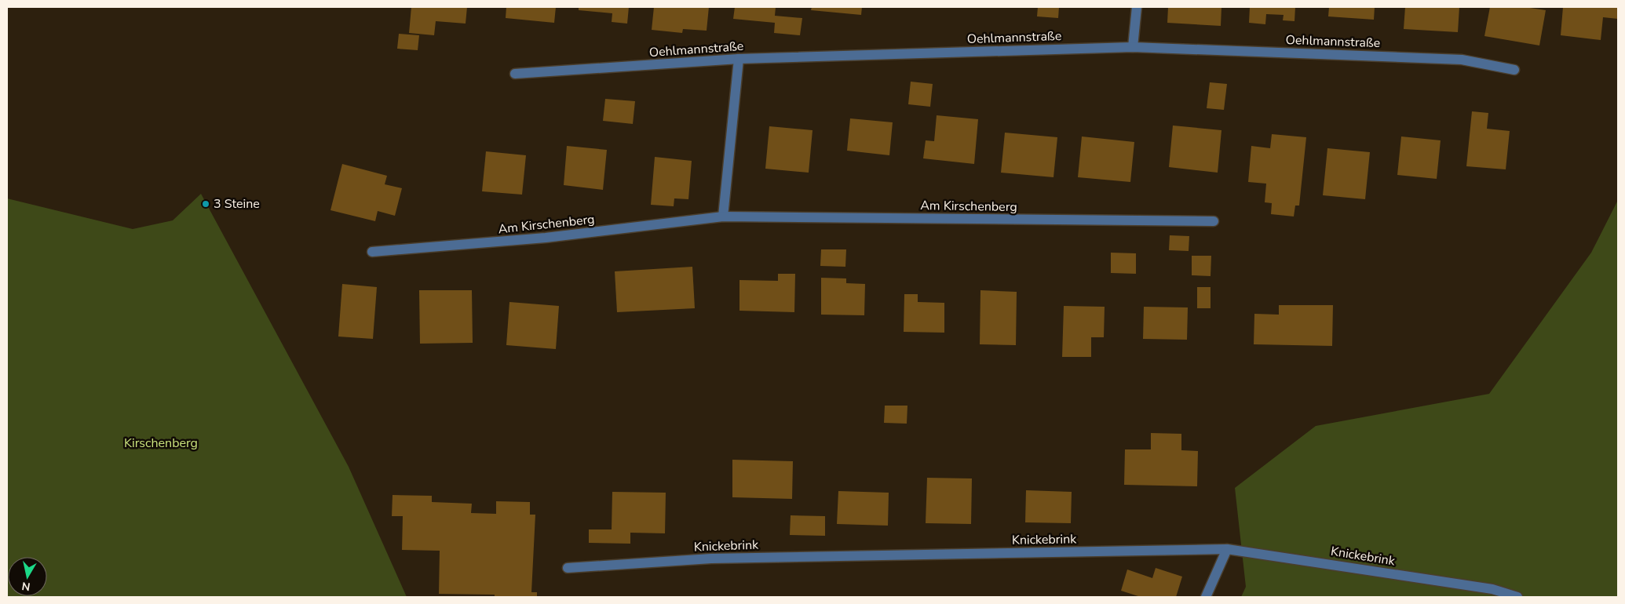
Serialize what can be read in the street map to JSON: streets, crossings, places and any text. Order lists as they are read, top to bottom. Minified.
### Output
{"streets":{"street":["Oehlmannstraße","Am Kirschenberg","Knickebrink"]},"parks":["Kirschenberg"],"places":["3 Steine"],"north":"bottom"}
